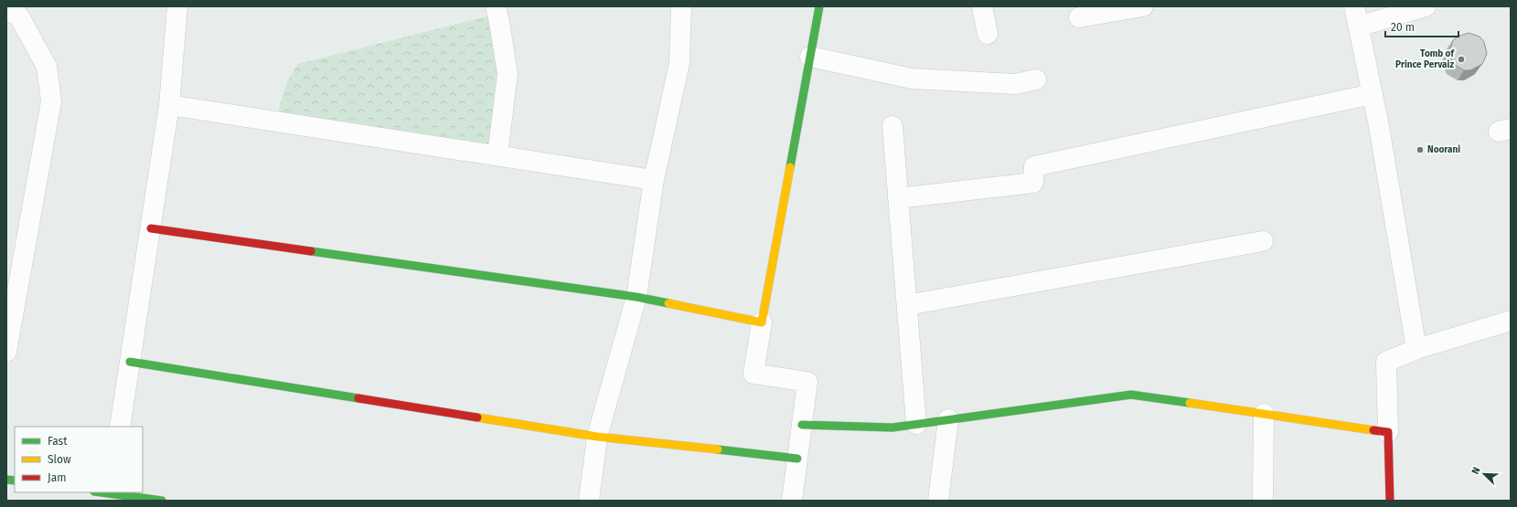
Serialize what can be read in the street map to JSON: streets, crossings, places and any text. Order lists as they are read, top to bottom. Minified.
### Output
{"places":["Tomb of Prince Pervaiz","Noorani"],"legend":["Fast","Slow","Jam"],"scale_bar":"20 m","north":"top left"}
